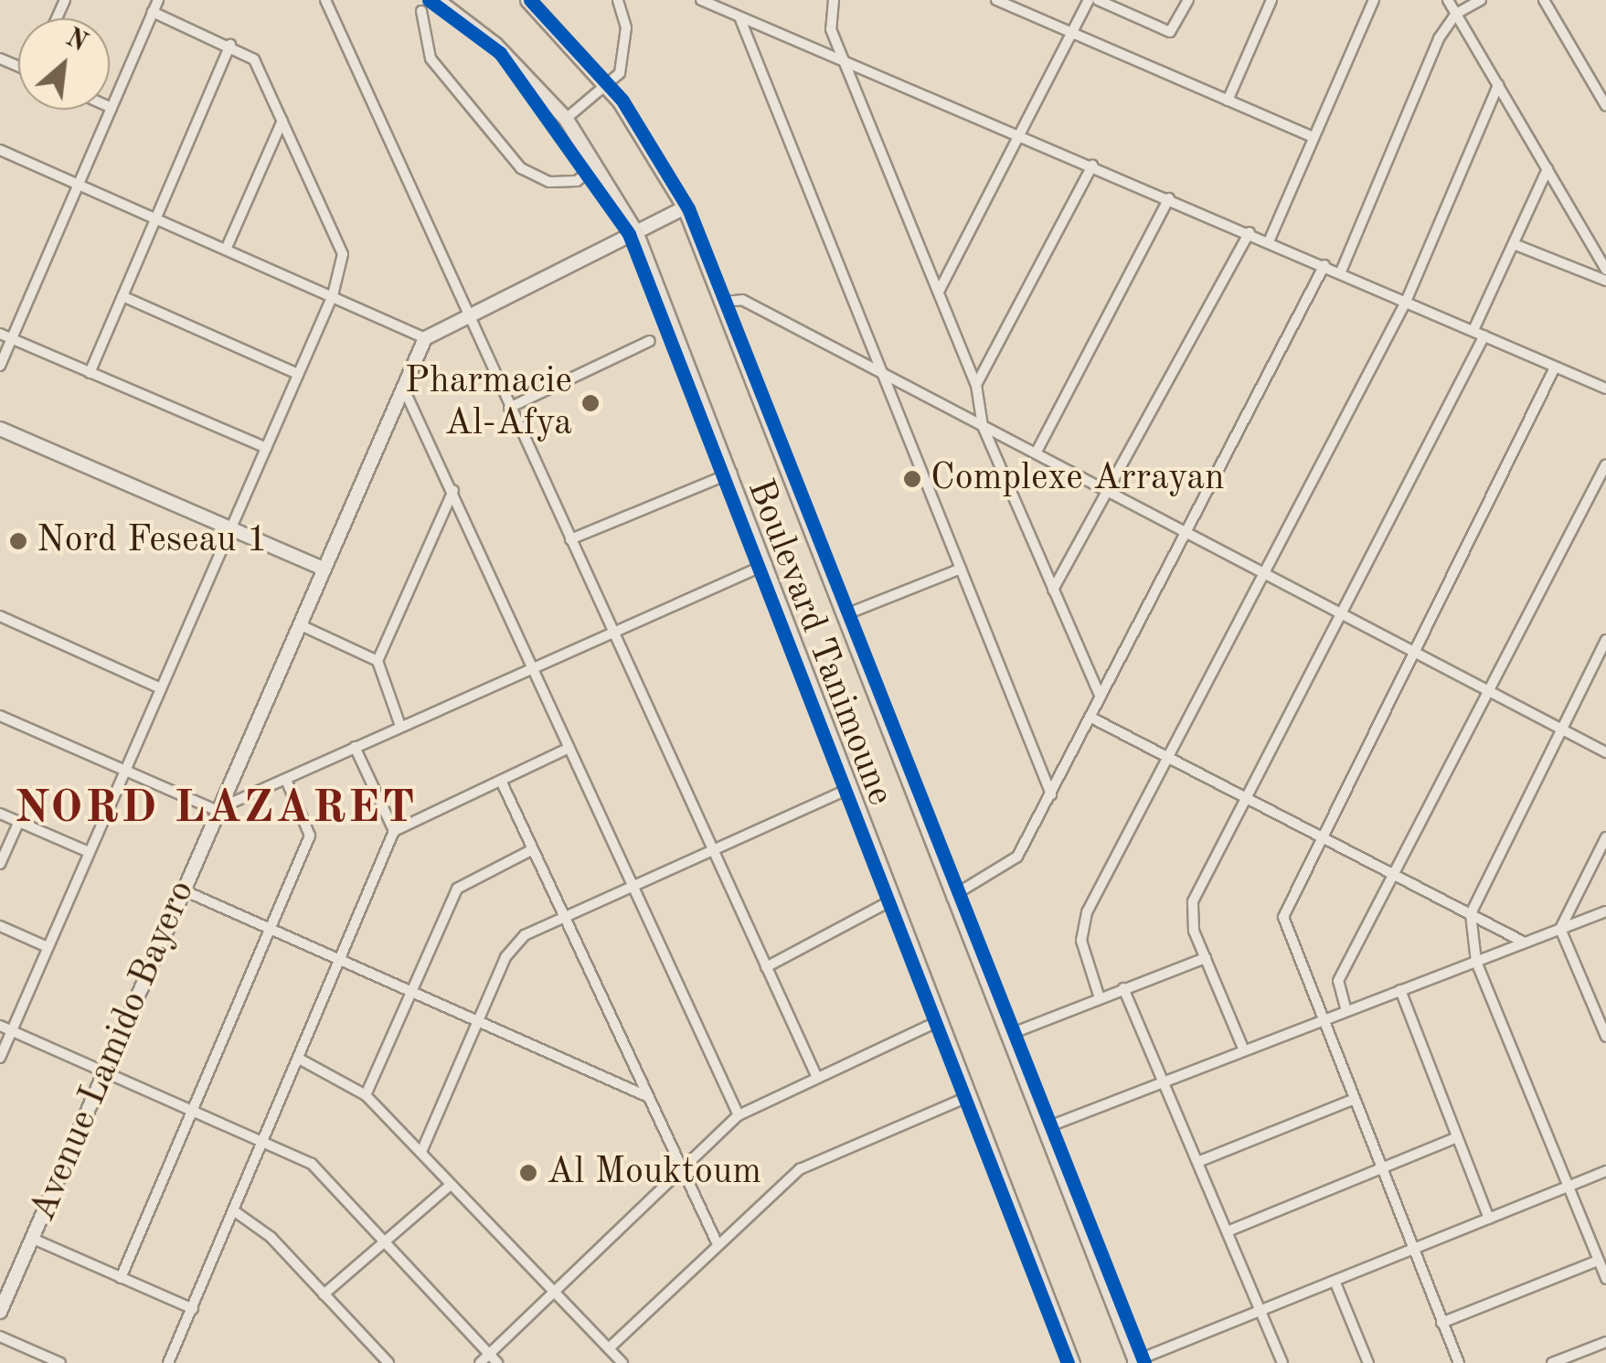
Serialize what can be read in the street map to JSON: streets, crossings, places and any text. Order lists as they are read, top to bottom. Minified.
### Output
{"streets":{"main road":["Boulevard Tanimoune"],"street":["Avenue Lamido Bayero"]},"districts":["NORD LAZARET"],"places":["Pharmacie Al-Afya","Complexe Arrayan","Nord Feseau 1","Al Mouktoum"],"north":"top right"}
